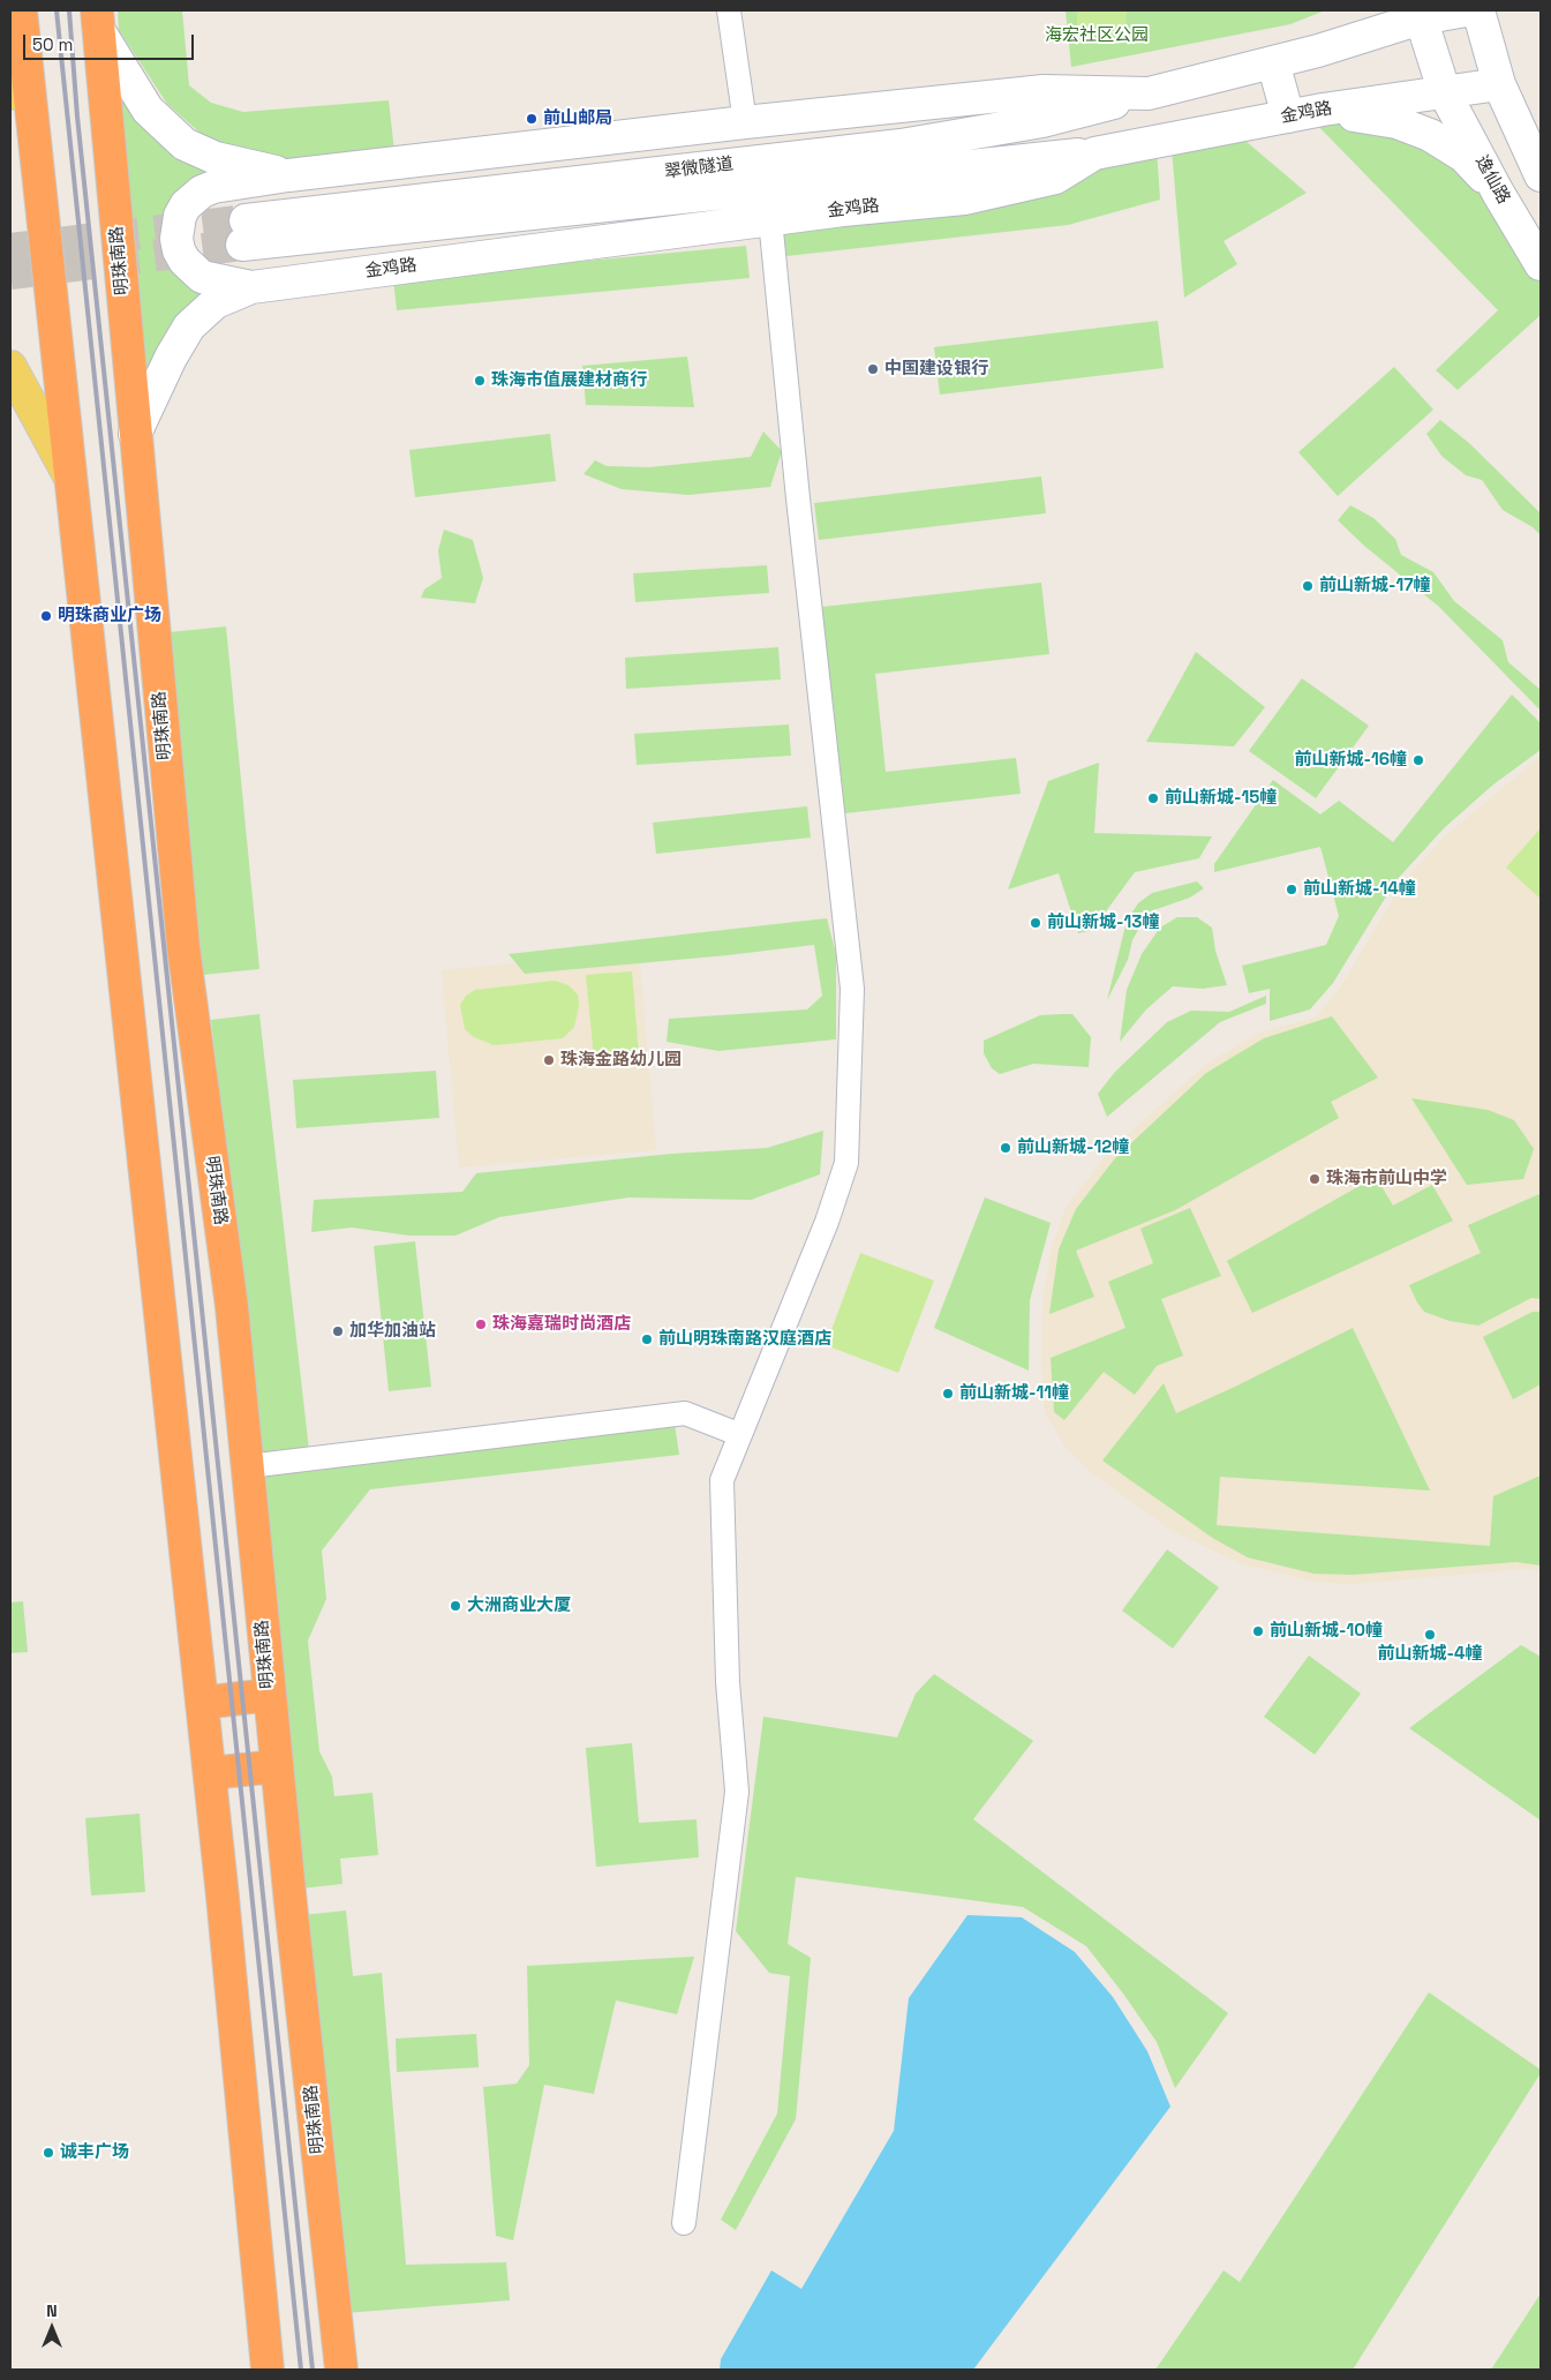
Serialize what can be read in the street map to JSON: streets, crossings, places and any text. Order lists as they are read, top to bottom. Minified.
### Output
{"streets":{"highway":["明珠南路"],"main road":["金鸡路","翠微隧道","逸仙路"]},"crossings":[["金鸡路","翠微隧道"],["金鸡路","逸仙路"]],"parks":["海宏社区公园"],"places":["前山邮局","中国建设银行","珠海市值展建材商行","前山新城-17幢","明珠商业广场","前山新城-16幢","前山新城-15幢","前山新城-14幢","前山新城-13幢","珠海金路幼儿园","前山新城-12幢","珠海市前山中学","珠海嘉瑞时尚酒店","加华加油站","前山明珠南路汉庭酒店","前山新城-11幢","大洲商业大厦","前山新城-10幢","前山新城-4幢","诚丰广场"],"scale_bar":"50 m","north":"top"}
